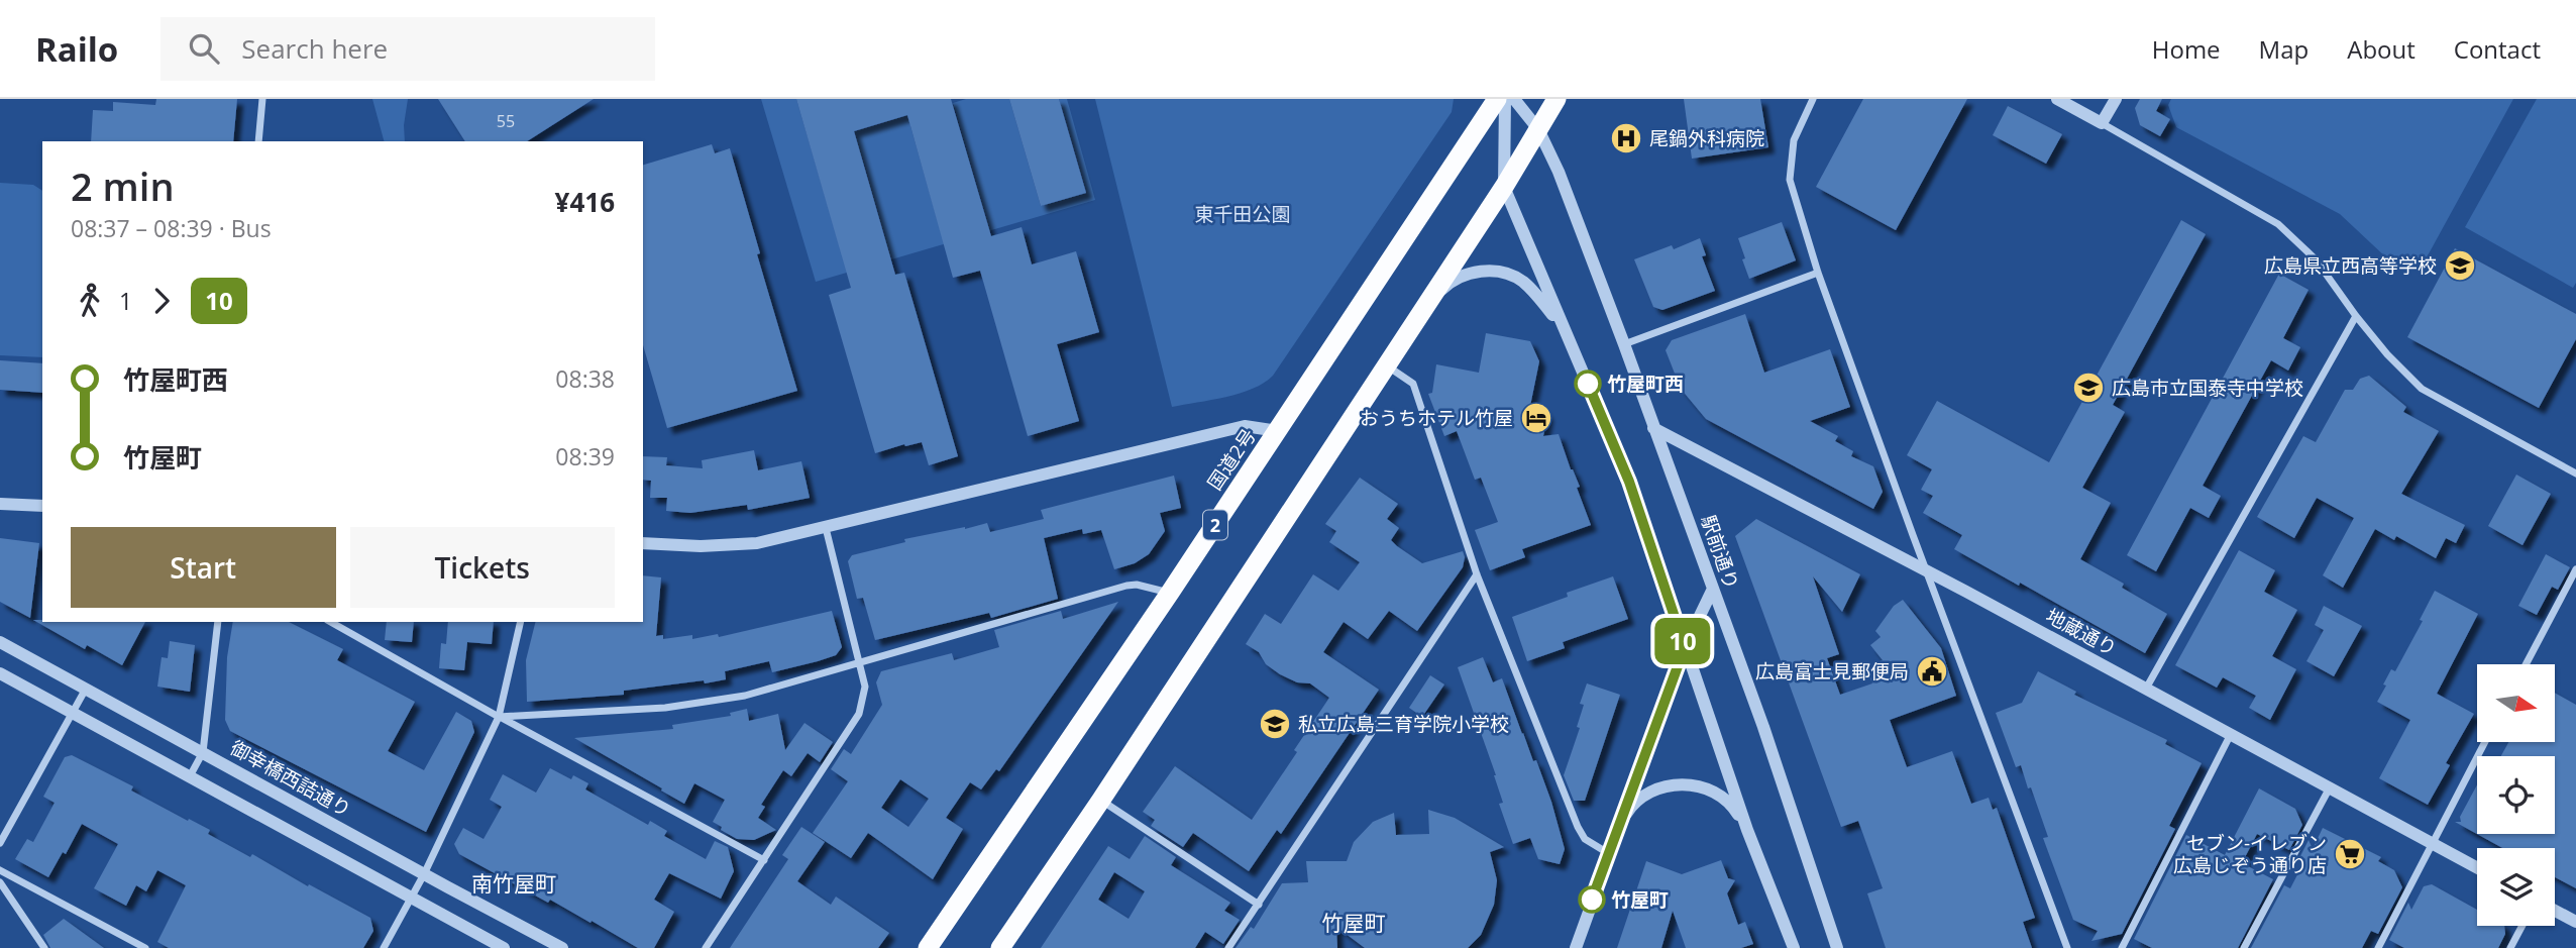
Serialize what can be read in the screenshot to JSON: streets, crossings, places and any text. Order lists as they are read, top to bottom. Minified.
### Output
{"streets":{"highway":["国道2号","2"],"street":["駅前通り","地蔵通り","御幸橋西詰通り"]},"crossings":[["駅前通り","地蔵通り"]],"districts":["南竹屋町","竹屋町"],"parks":["東千田公園"],"places":{"hospital":["尾鍋外科病院"],"school or university":["広島県立西高等学校","広島市立国泰寺中学校","私立広島三育学院小学校"],"other":["竹屋町西","竹屋町"],"hotel":["おうちホテル竹屋"],"public building":["広島富士見郵便局"],"supermarket":["セブン-イレブン 広島じぞう通り店"]},"lines":["bus line 10"],"house_numbers":["55"],"north":"right","page":{"header":"Railo","search":"Search here","nav":["Home","Map","About","Contact"],"on_map":"10","heading":["2 min","08:37 – 08:39 · Bus","¥416"],"legs":["1","10"],"list":[{"name":"竹屋町西","value":"08:38"},{"name":"竹屋町","value":"08:39"}],"buttons":["Start","Tickets"]}}
